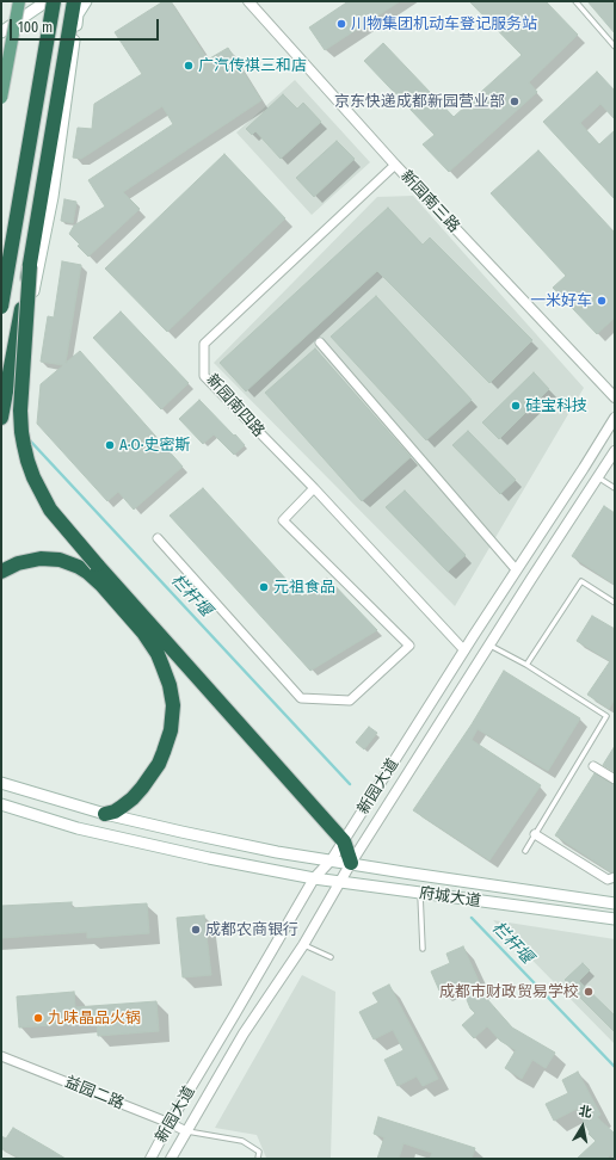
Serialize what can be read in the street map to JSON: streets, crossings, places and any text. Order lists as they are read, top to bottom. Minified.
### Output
{"streets":{"main road":["府城大道"],"street":["新园南三路","新园南四路","新园大道","益园二路"]},"crossings":[["新园南三路","新园南四路"],["新园南四路","新园大道"],["新园大道","府城大道"],["新园大道","益园二路"]],"water":["栏杆堰"],"places":["川物集团机动车登记服务站","广汽传祺三和店","京东快递成都新园营业部","一米好车","硅宝科技","A·O·史密斯","元祖食品","成都农商银行","成都市财政贸易学校","九味晶品火锅"],"scale_bar":"100 m","north":"top"}
